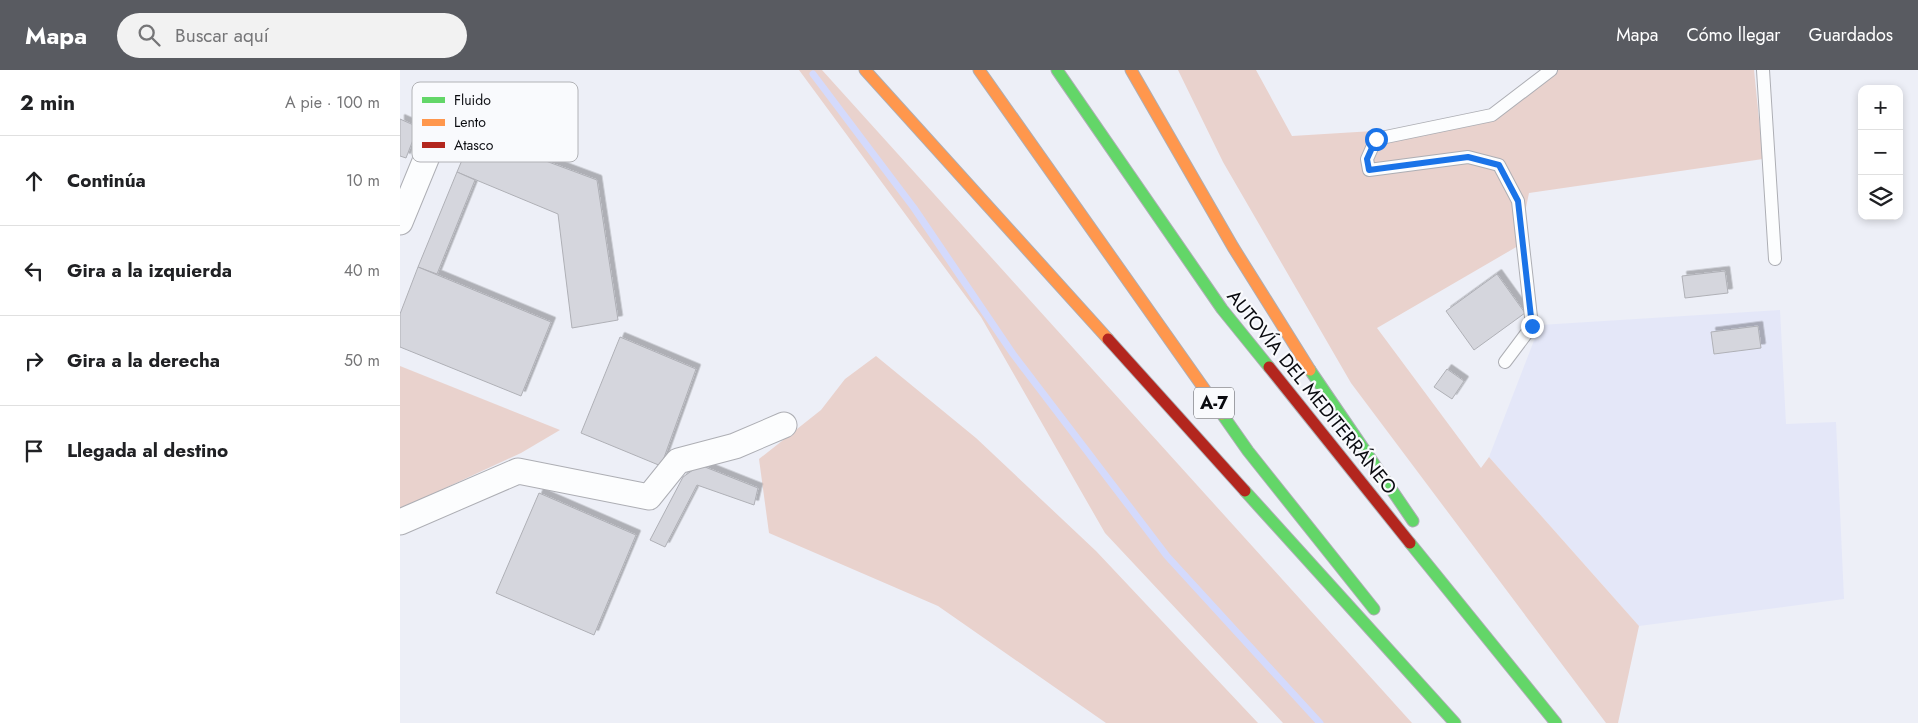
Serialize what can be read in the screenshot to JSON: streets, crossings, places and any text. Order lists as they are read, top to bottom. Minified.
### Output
{"streets":{"highway":["AUTOVÍA DEL MEDITERRÁNEO","A-7"]},"legend":["Fluido","Lento","Atasco"],"page":{"header":"Mapa","search":"Buscar aquí","nav":["Mapa","Cómo llegar","Guardados"],"heading":["2 min","A pie · 100 m"],"map_buttons":["+","−"],"list":[["Continúa","10 m"],["Gira a la izquierda","40 m"],["Gira a la derecha","50 m"],"Llegada al destino"]}}
